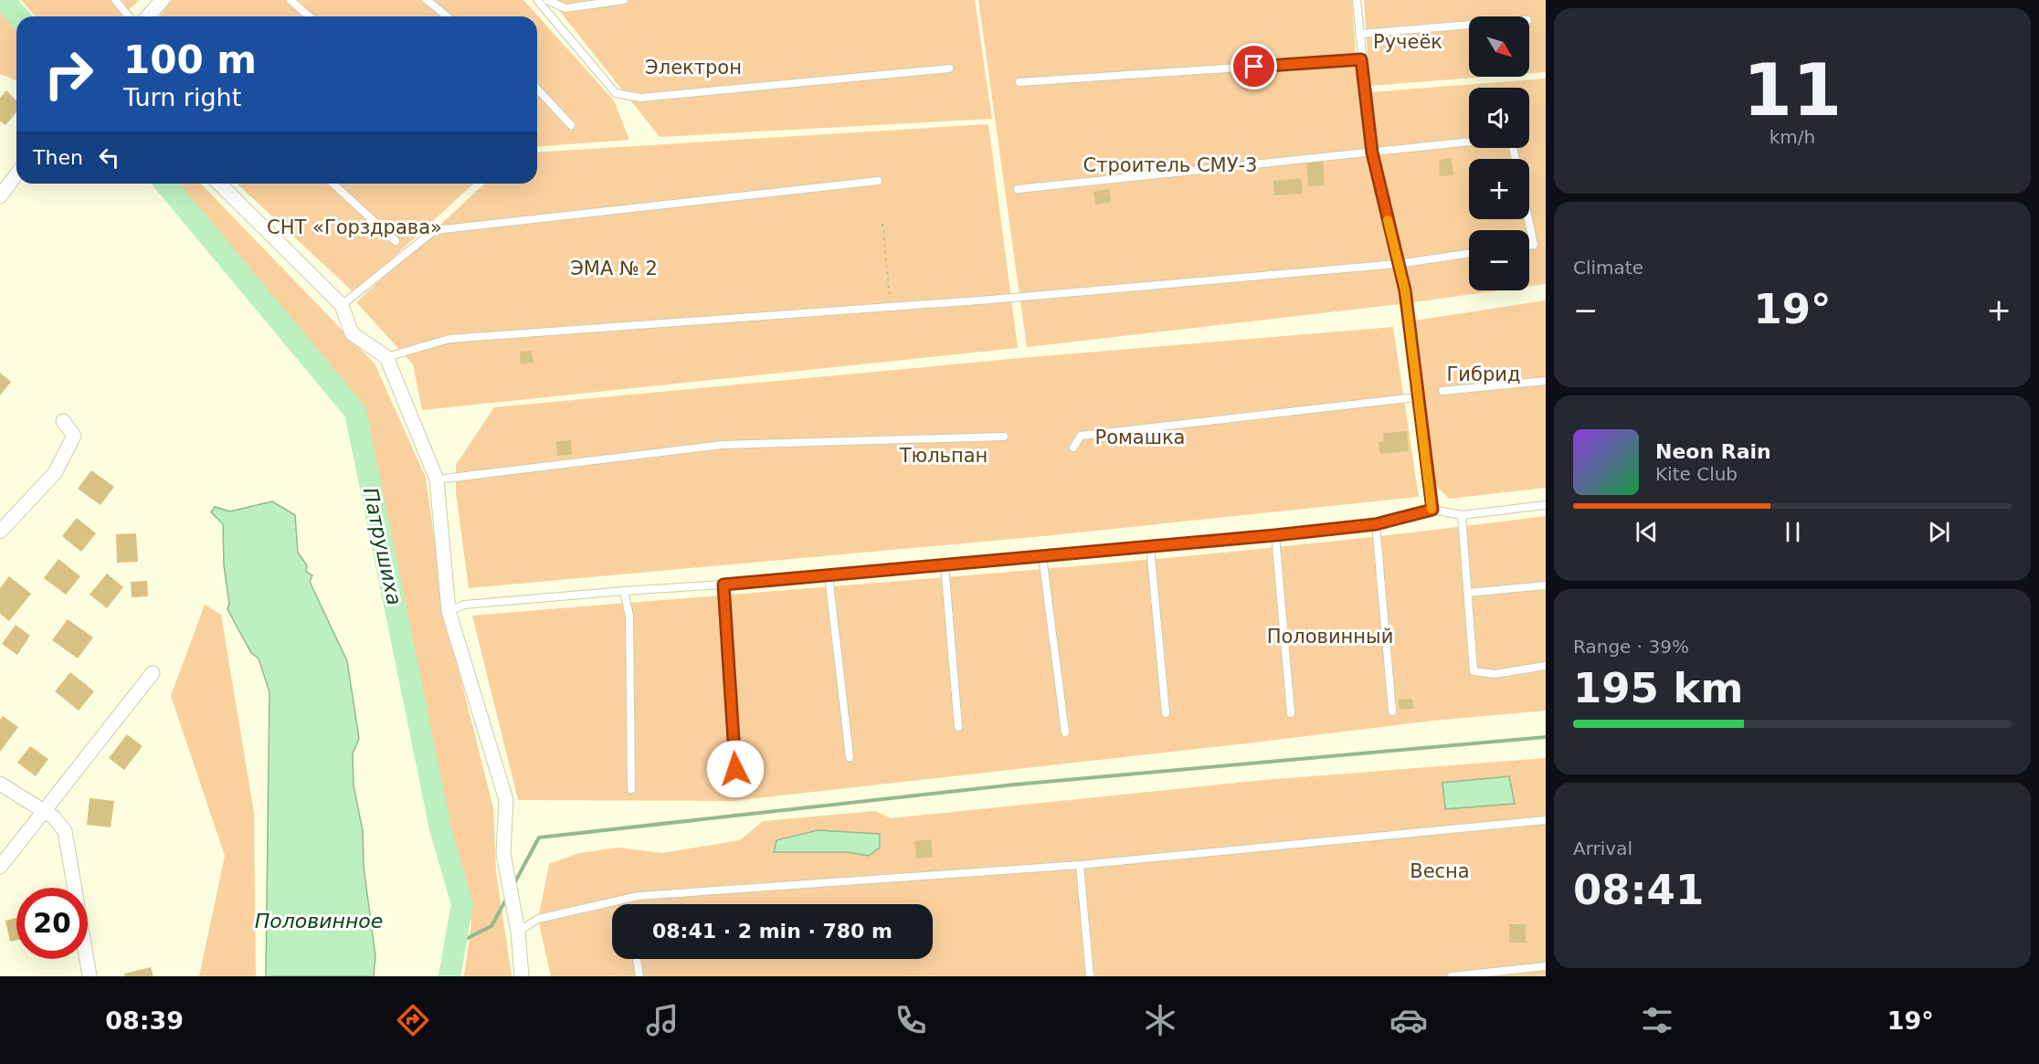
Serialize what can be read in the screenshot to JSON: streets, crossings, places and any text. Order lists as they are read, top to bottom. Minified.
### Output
{"water":["Патрушиха","Половинное"],"parks":["Ручеёк","Электрон","Строитель СМУ-3","СНТ «Горздрава»","ЭМА № 2","Гибрид","Ромашка","Тюльпан","Половинный","Весна"],"north":"bottom right","page":{"tile":[["11","km/h"],"Climate",["Range · 39%","195 km"],["Arrival","08:41"]],"map_buttons":["+","−"],"turn":["100 m","Turn right"],"then":"Then","heat":["−","19°","+"],"song":["Neon Rain","Kite Club"],"limit":"20","trip":"08:41 · 2 min · 780 m","tabs":["08:39","19°"]}}
